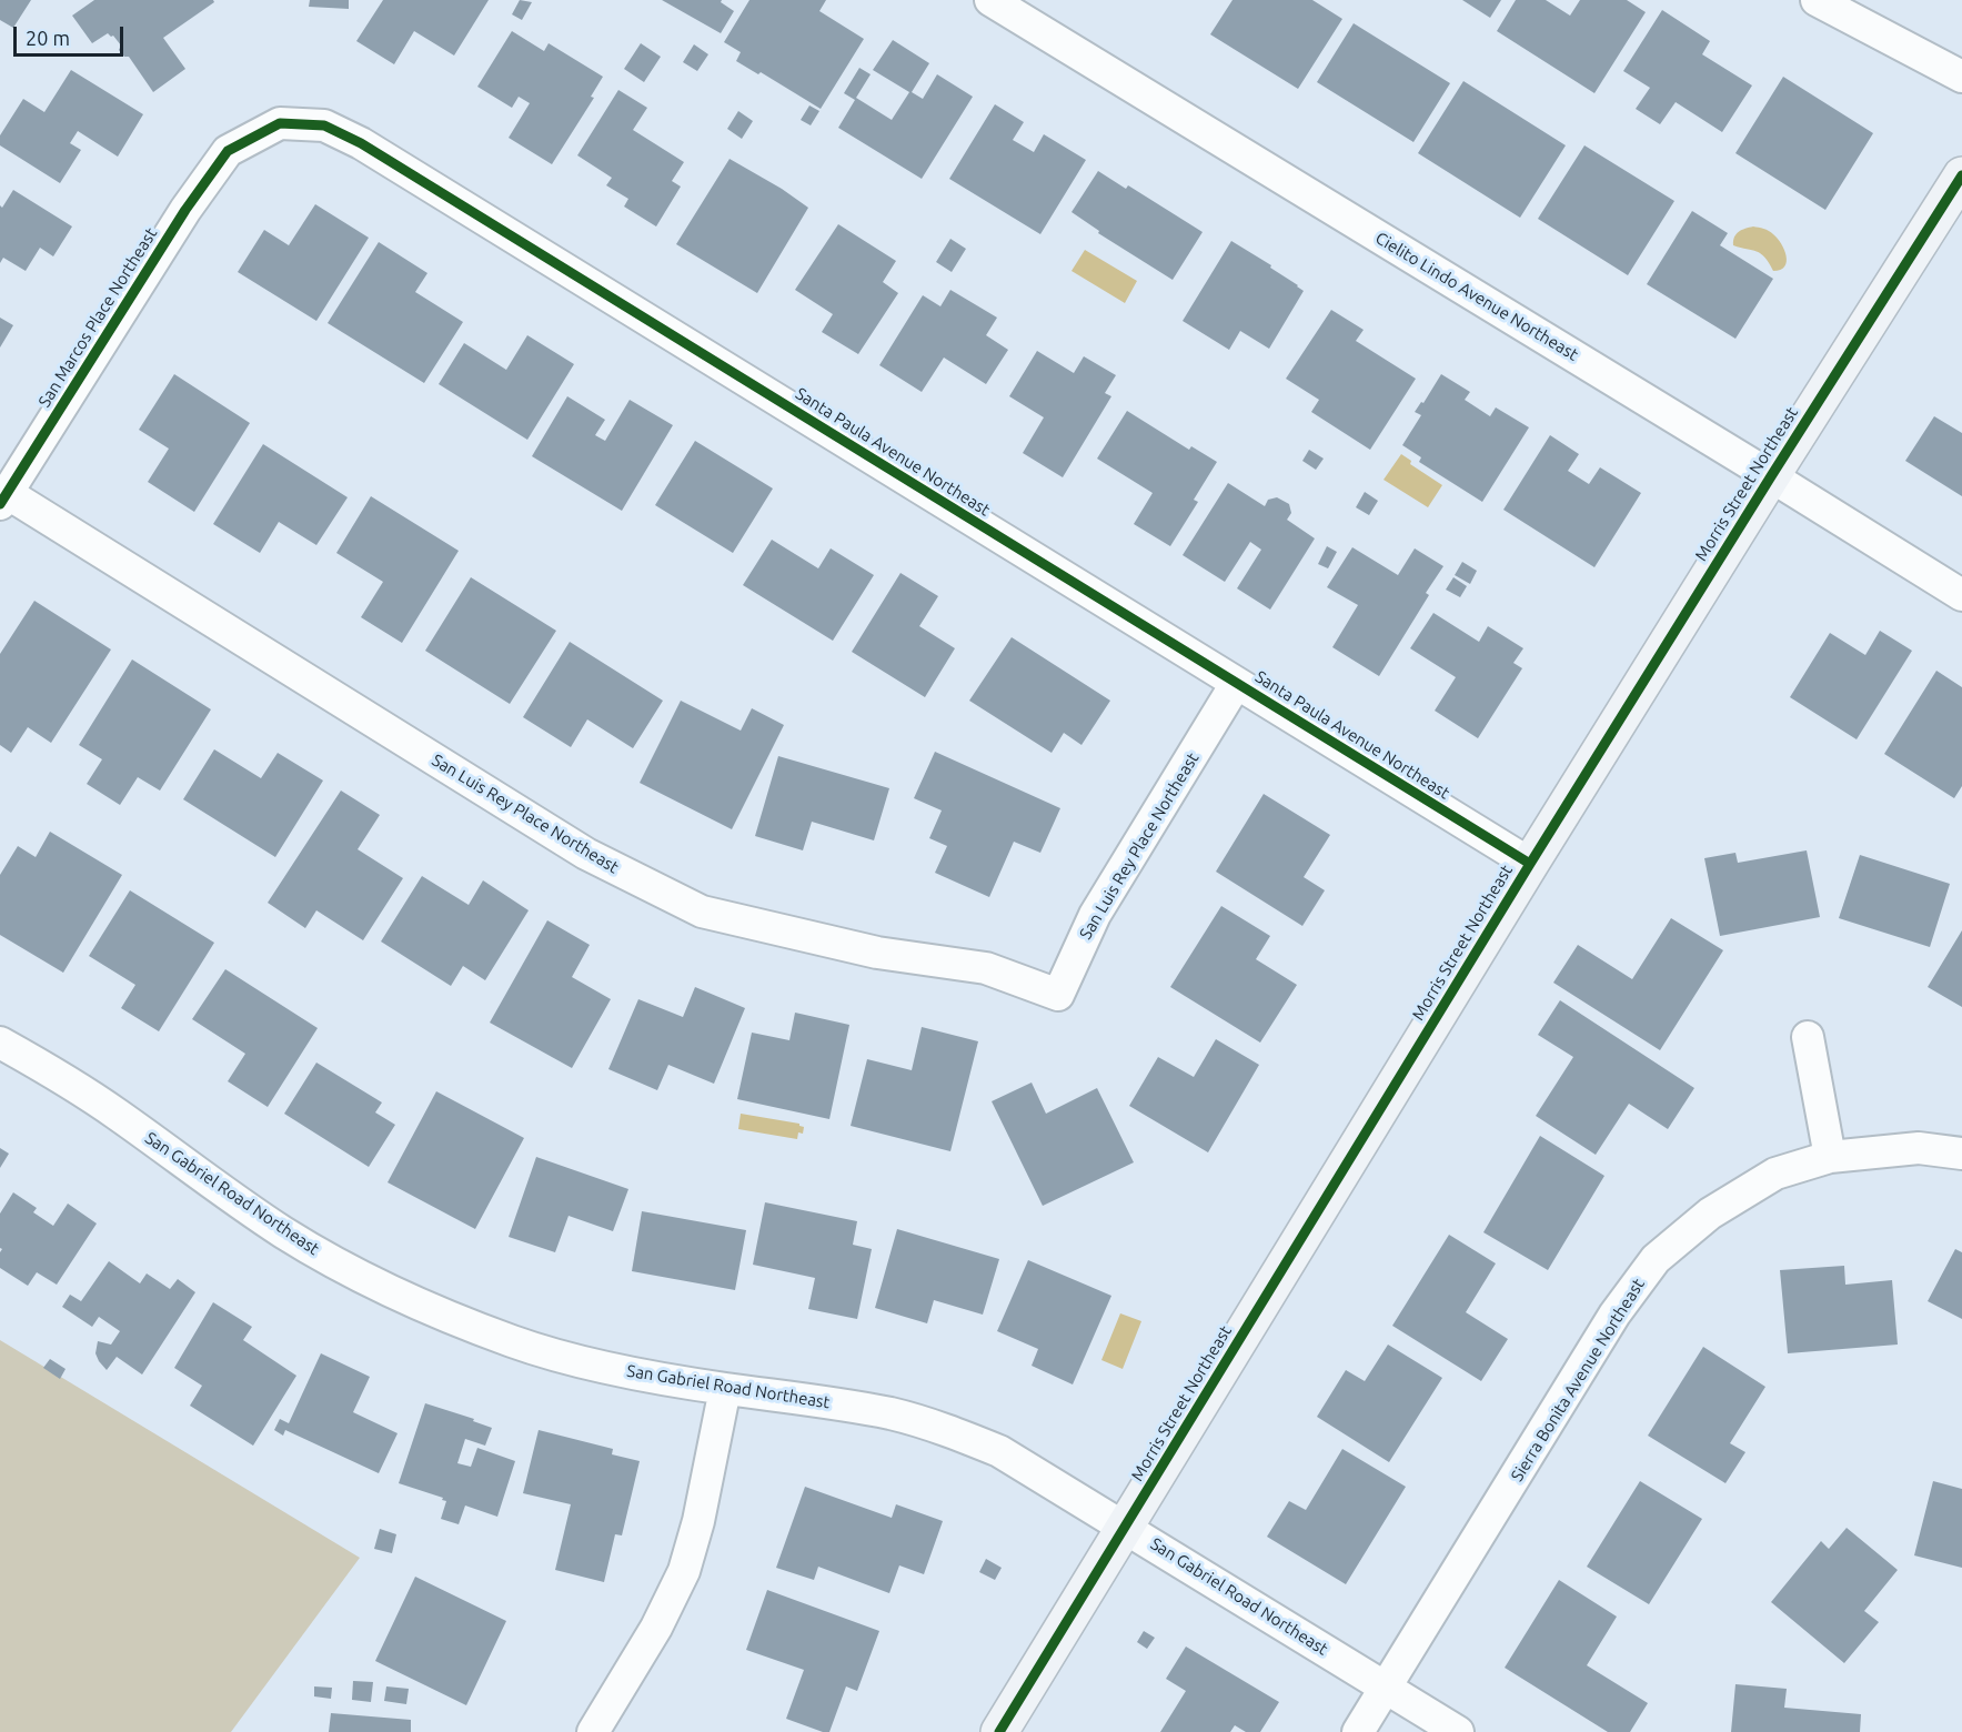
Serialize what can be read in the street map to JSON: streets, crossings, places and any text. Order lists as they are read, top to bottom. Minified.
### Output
{"streets":{"street":["Cielito Lindo Avenue Northeast","San Marcos Place Northeast","Santa Paula Avenue Northeast","Morris Street Northeast","San Luis Rey Place Northeast","San Gabriel Road Northeast","Sierra Bonita Avenue Northeast"]},"crossings":[["Cielito Lindo Avenue Northeast","Morris Street Northeast"],["San Marcos Place Northeast","Santa Paula Avenue Northeast"],["San Marcos Place Northeast","San Luis Rey Place Northeast"],["Santa Paula Avenue Northeast","Morris Street Northeast"],["Santa Paula Avenue Northeast","San Luis Rey Place Northeast"],["Morris Street Northeast","San Gabriel Road Northeast"],["San Gabriel Road Northeast","Sierra Bonita Avenue Northeast"]],"scale_bar":"20 m"}
